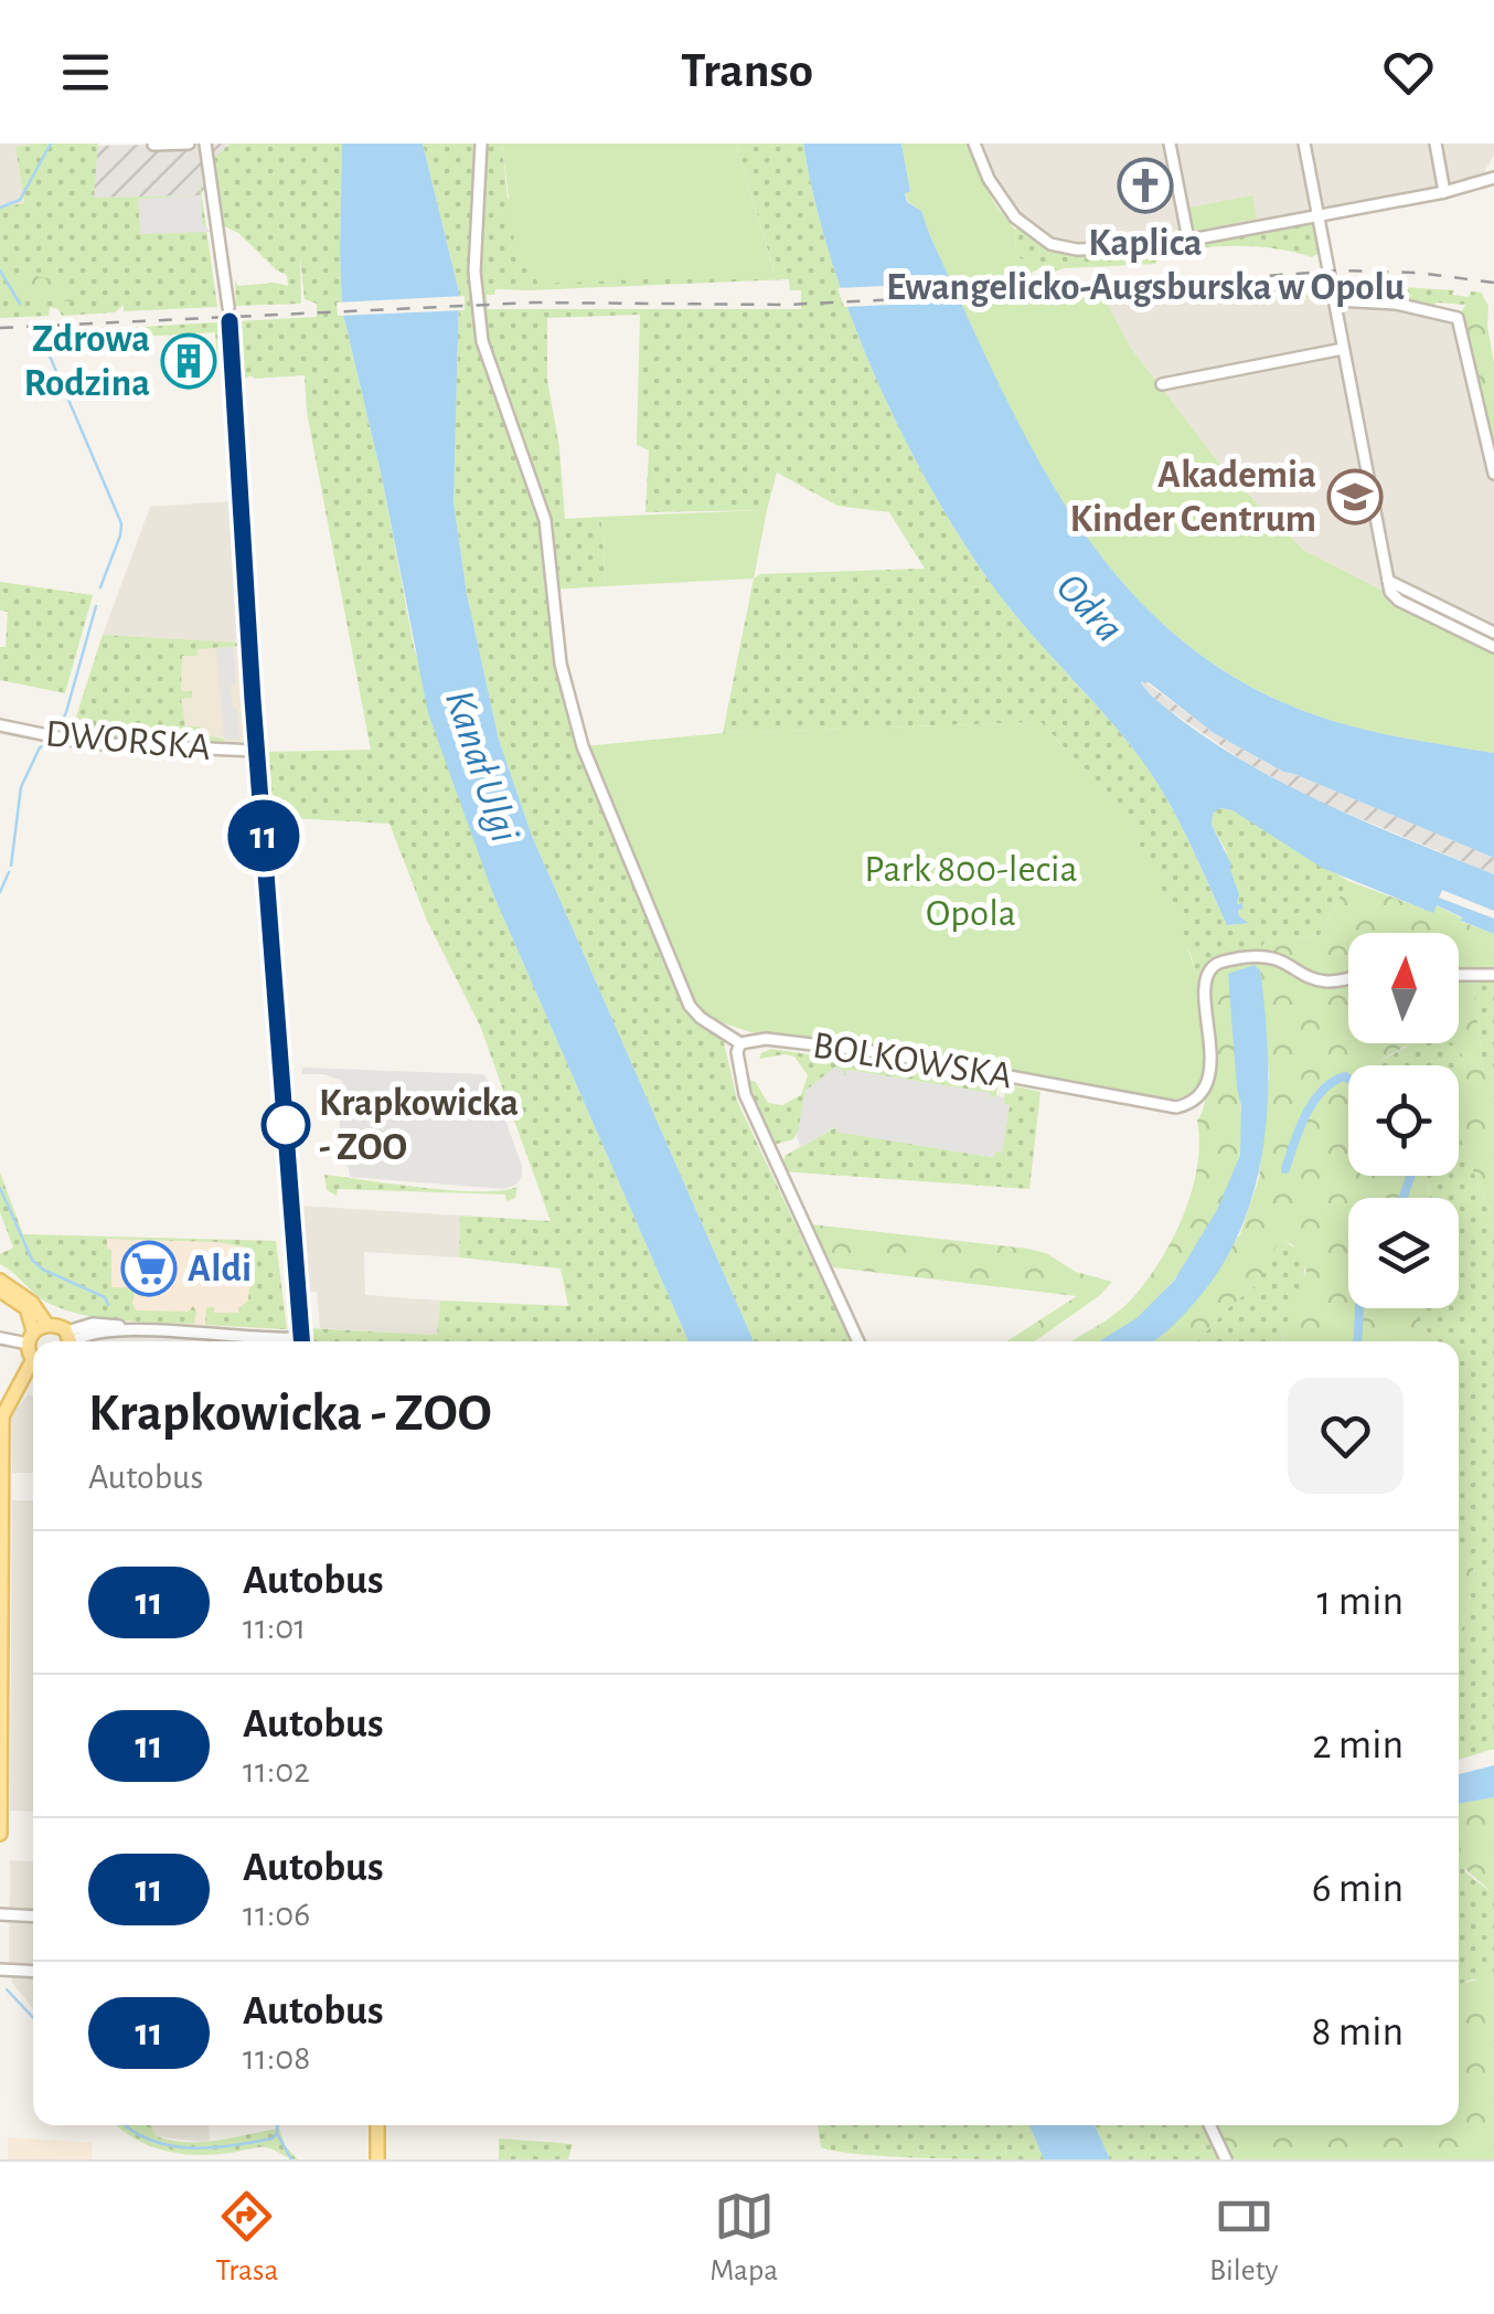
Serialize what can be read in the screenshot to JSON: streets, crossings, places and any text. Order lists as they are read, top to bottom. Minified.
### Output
{"streets":{"street":["DWORSKA","BOLKOWSKA"]},"water":["Odra","Kanał Ulgi"],"parks":["Park 800-lecia Opola"],"places":{"church":["Kaplica Ewangelicko-Augsburska w Opolu"],"building":["Zdrowa Rodzina"],"school or university":["Akademia Kinder Centrum"],"other":["Krapkowicka - ZOO"],"supermarket":["Aldi"]},"lines":["bus line 11"],"north":"top","page":{"header":"Transo","on_map":"11","heading":["Krapkowicka - ZOO","Autobus"],"list":[{"mark":"11","name":"Autobus","note":"11:01","value":"1 min"},{"mark":"11","name":"Autobus","note":"11:02","value":"2 min"},{"mark":"11","name":"Autobus","note":"11:06","value":"6 min"},{"mark":"11","name":"Autobus","note":"11:08","value":"8 min"}],"tabs":["Trasa","Mapa","Bilety"]}}
